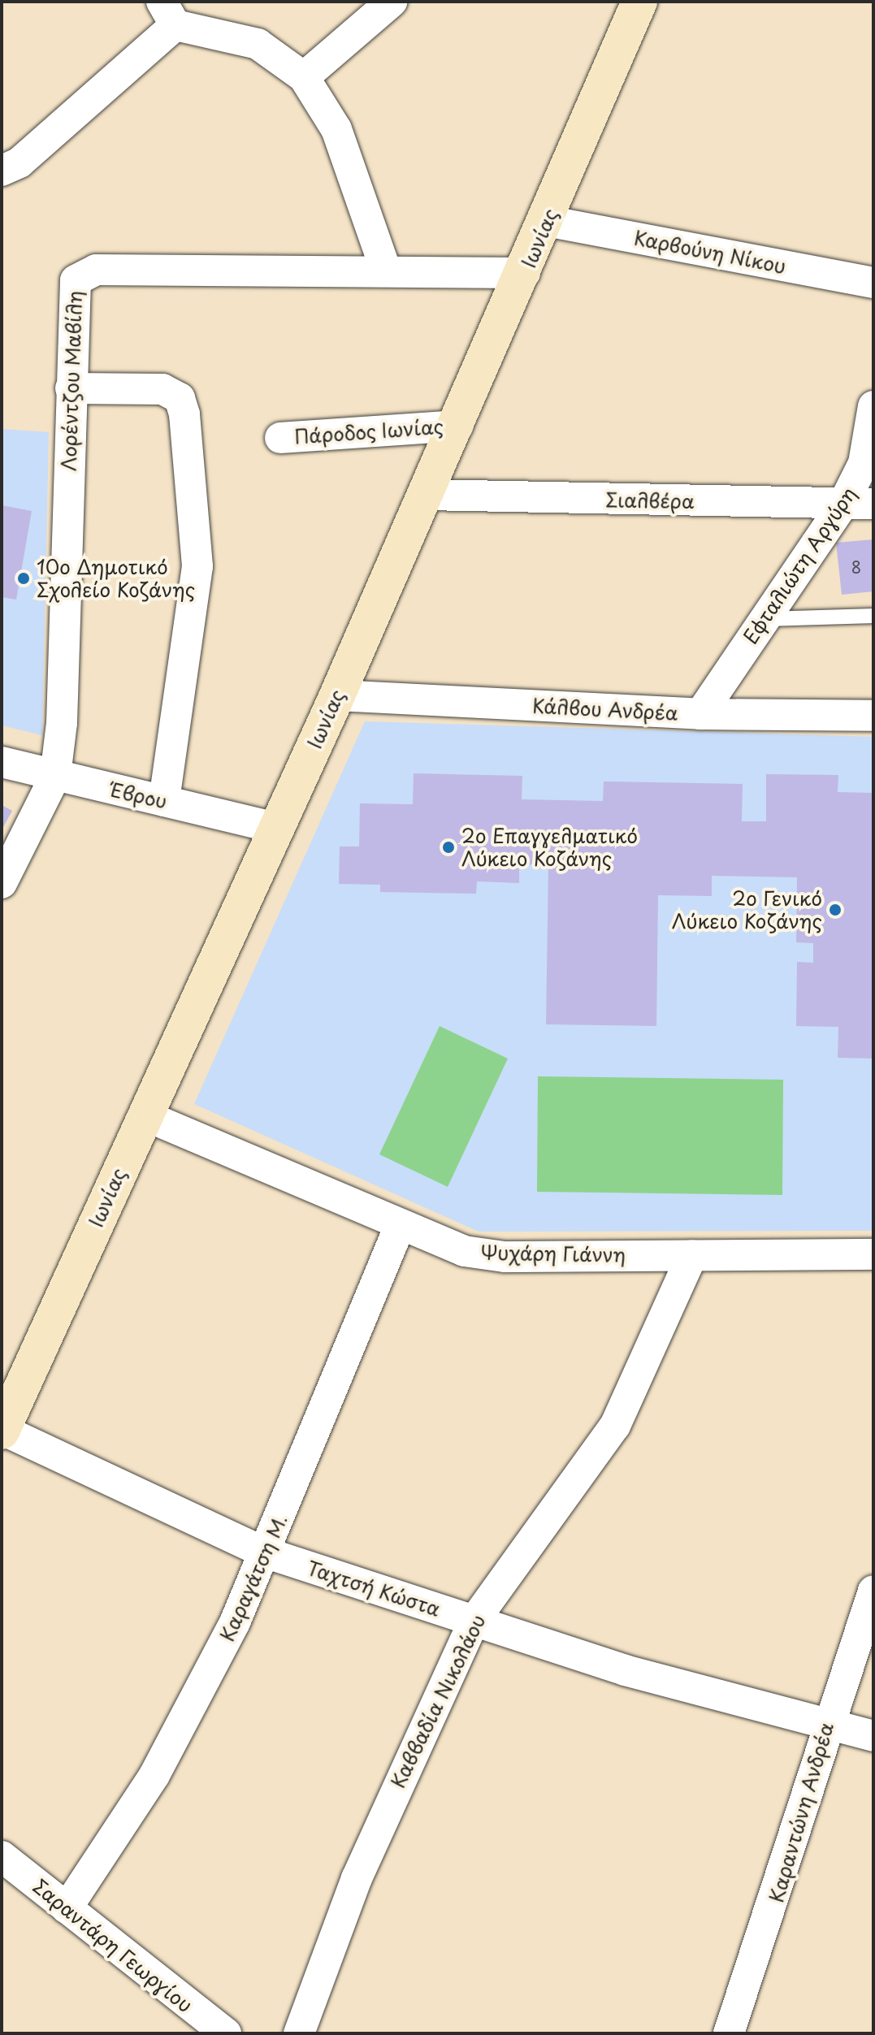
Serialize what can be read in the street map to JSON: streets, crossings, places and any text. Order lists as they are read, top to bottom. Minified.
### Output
{"streets":{"main road":["Ιωνίας"],"street":["Καρβούνη Νίκου","Λορέντζου Μαβίλη","Πάροδος Ιωνίας","Σιαλβέρα","Εφταλιώτη Αργύρη","Κάλβου Ανδρέα","Έβρου","Ψυχάρη Γιάννη","Καραγάτση Μ.","Ταχτσή Κώστα","Καββαδία Νικολάου","Καραντώνη Ανδρέα","Σαραντάρη Γεωργίου"]},"crossings":[["Ιωνίας","Καρβούνη Νίκου"],["Ιωνίας","Λορέντζου Μαβίλη"],["Ιωνίας","Πάροδος Ιωνίας"],["Ιωνίας","Σιαλβέρα"],["Ιωνίας","Κάλβου Ανδρέα"],["Ιωνίας","Έβρου"],["Ιωνίας","Ψυχάρη Γιάννη"],["Ιωνίας","Ταχτσή Κώστα"],["Λορέντζου Μαβίλη","Έβρου"],["Σιαλβέρα","Εφταλιώτη Αργύρη"],["Εφταλιώτη Αργύρη","Κάλβου Ανδρέα"],["Ψυχάρη Γιάννη","Καραγάτση Μ."],["Ψυχάρη Γιάννη","Καββαδία Νικολάου"],["Καραγάτση Μ.","Ταχτσή Κώστα"],["Καραγάτση Μ.","Σαραντάρη Γεωργίου"],["Ταχτσή Κώστα","Καββαδία Νικολάου"],["Ταχτσή Κώστα","Καραντώνη Ανδρέα"]],"places":["10ο Δημοτικό Σχολείο Κοζάνης","2ο Επαγγελματικό Λύκειο Κοζάνης","2ο Γενικό Λύκειο Κοζάνης"],"house_numbers":["8"]}
